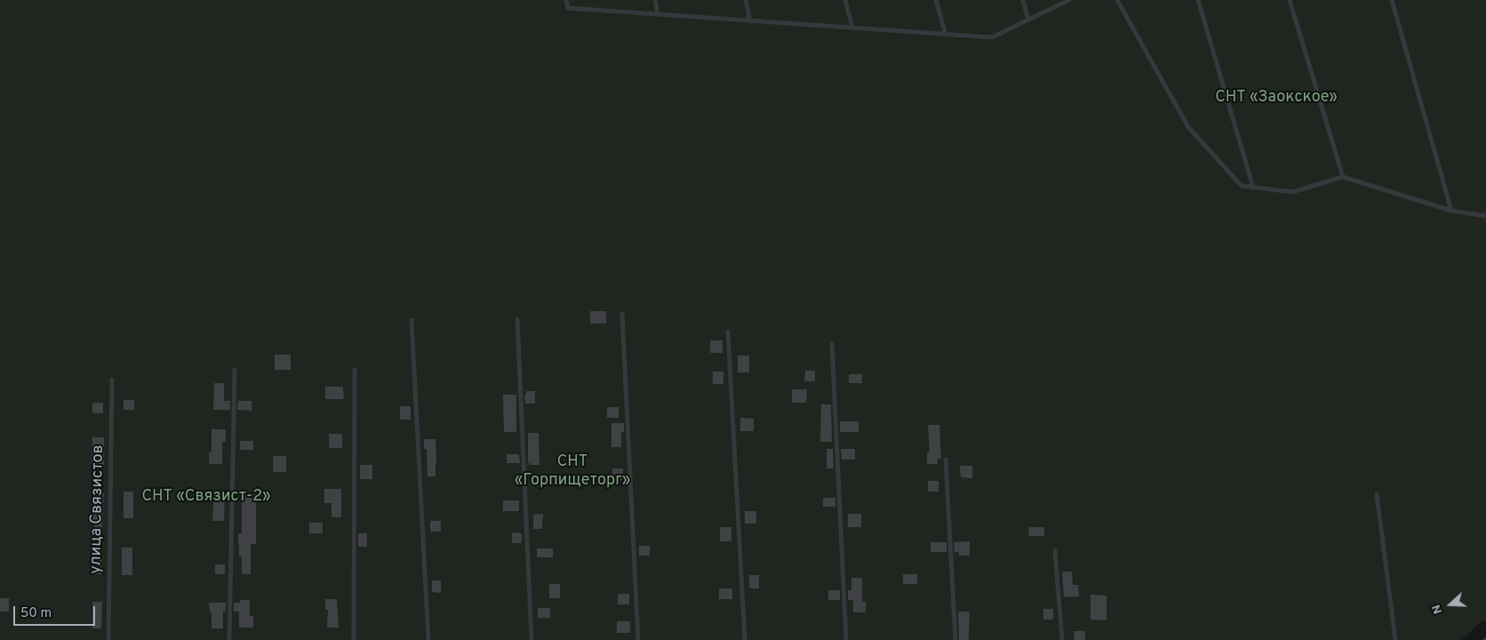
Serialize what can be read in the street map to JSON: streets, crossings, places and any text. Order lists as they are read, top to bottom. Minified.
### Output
{"streets":{"lane":["улица Связистов"]},"parks":["СНТ «Заокское»","СНТ «Горпищеторг»","СНТ «Связист-2»"],"scale_bar":"50 m","north":"left"}
